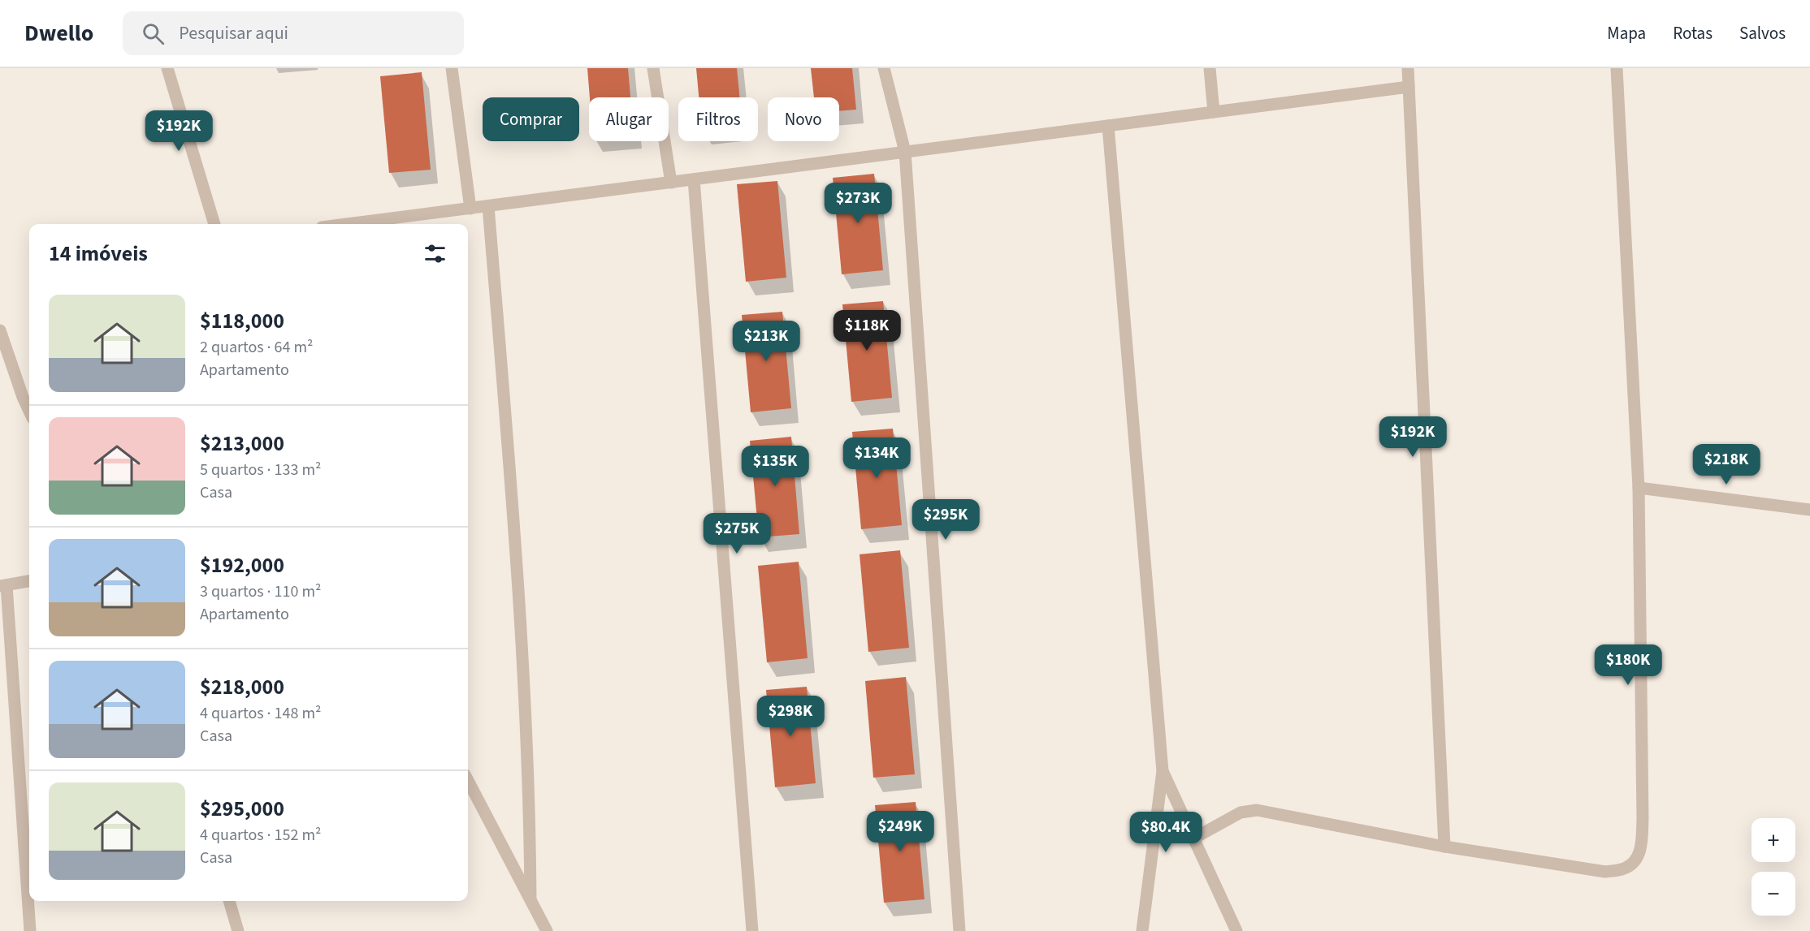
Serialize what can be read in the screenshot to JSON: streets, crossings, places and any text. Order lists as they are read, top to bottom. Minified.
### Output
{"page":{"header":"Dwello","search":"Pesquisar aqui","nav":["Mapa","Rotas","Salvos"],"chip":["Comprar","Alugar","Filtros","Novo"],"price":["$192K","$273K","$118K","$213K","$192K","$134K","$218K","$135K","$295K","$275K","$180K","$298K","$249K","$80.4K"],"heading":"14 imóveis","list":[{"name":"$118,000","note":"2 quartos · 64 m² · Apartamento"},{"name":"$213,000","note":"5 quartos · 133 m² · Casa"},{"name":"$192,000","note":"3 quartos · 110 m² · Apartamento"},{"name":"$218,000","note":"4 quartos · 148 m² · Casa"},{"name":"$295,000","note":"4 quartos · 152 m² · Casa"}],"map_buttons":["+","−"]}}
